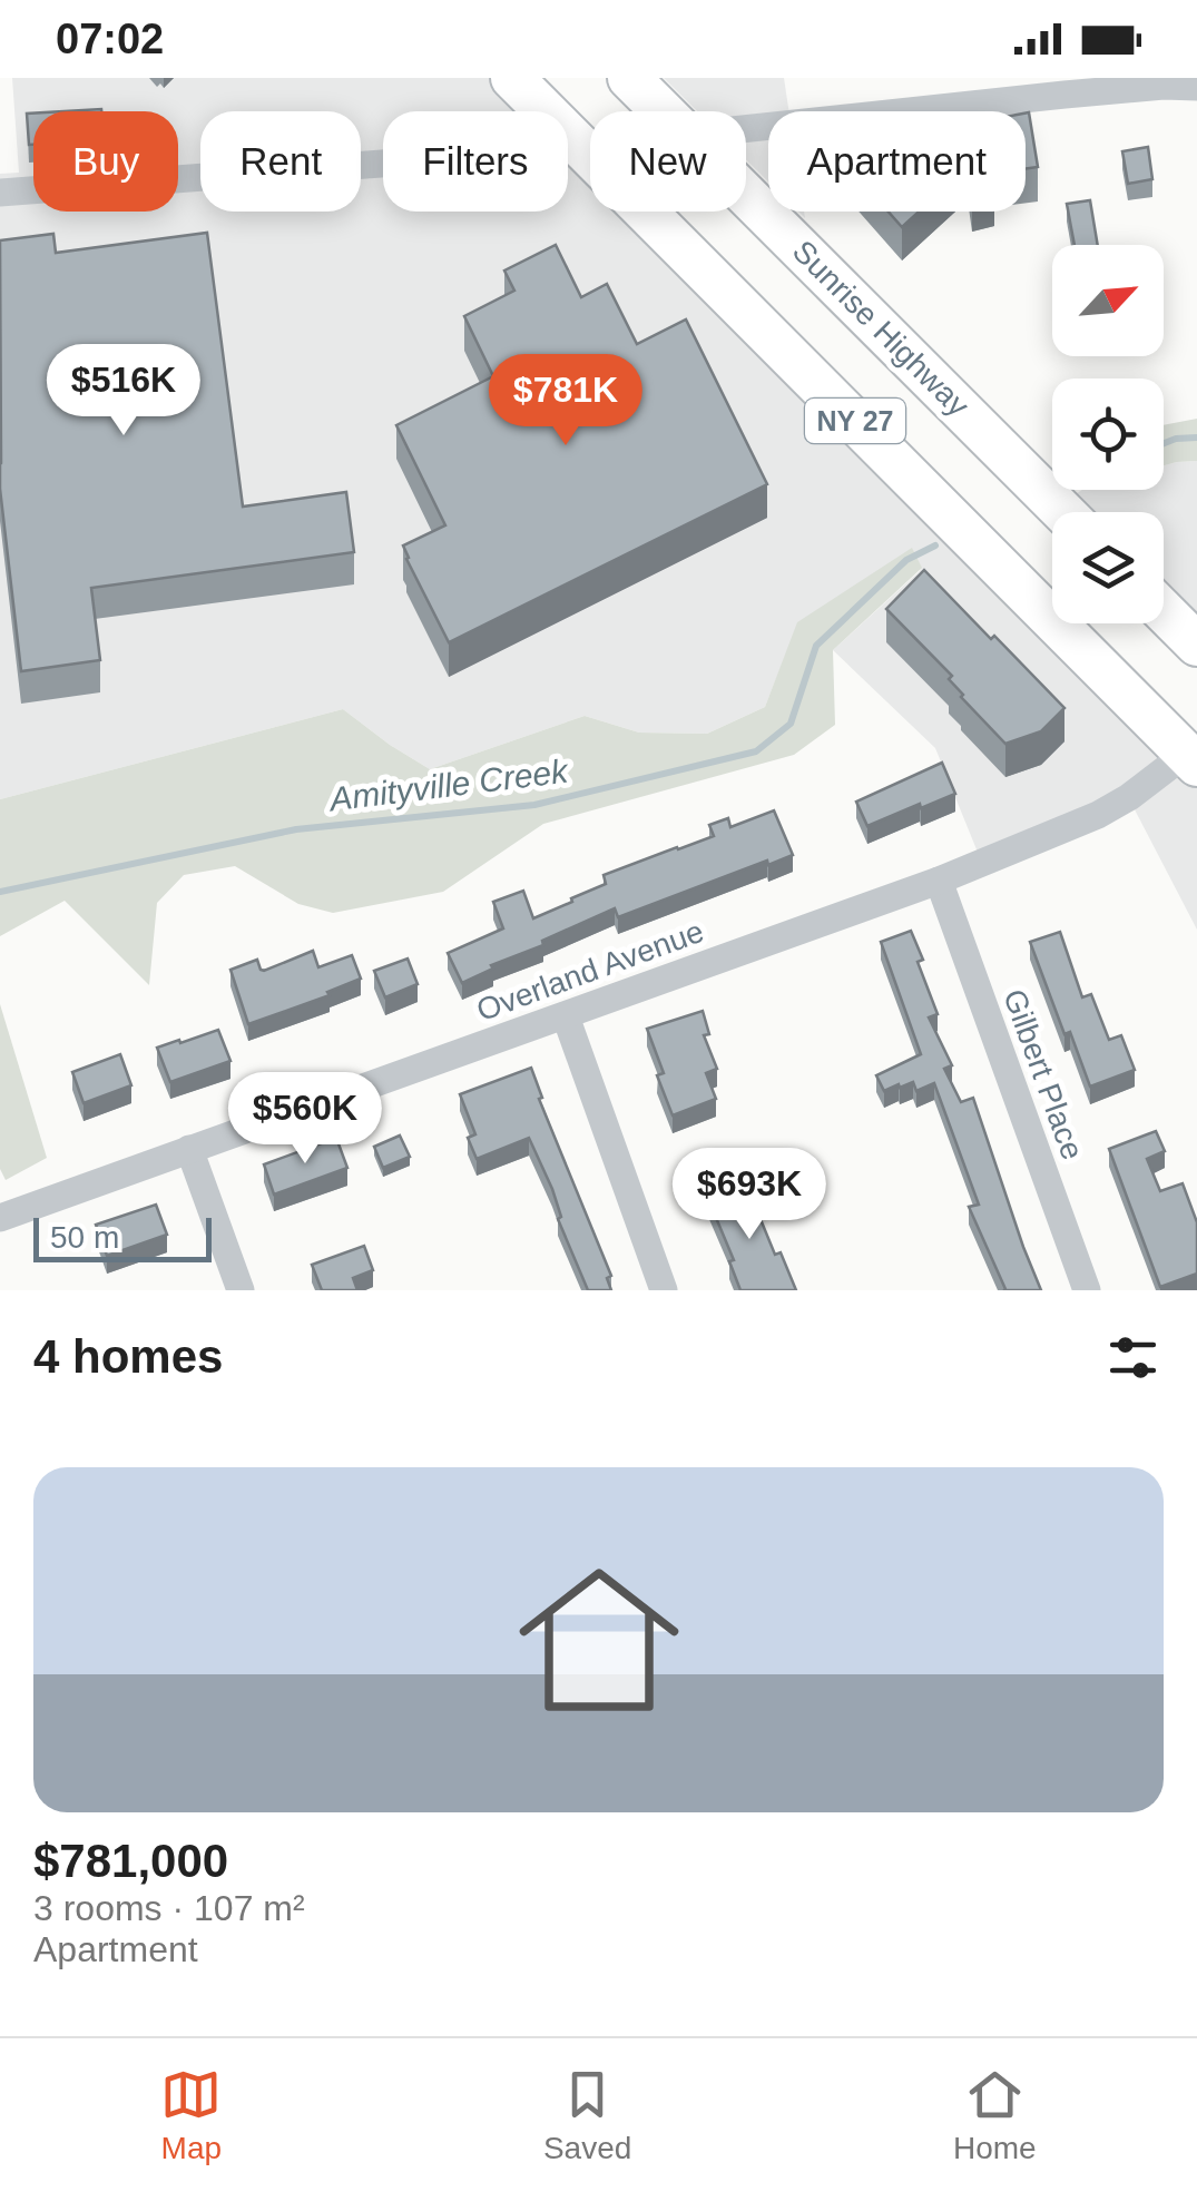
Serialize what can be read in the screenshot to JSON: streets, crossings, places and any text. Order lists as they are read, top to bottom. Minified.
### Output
{"streets":{"highway":["Sunrise Highway","NY 27"],"street":["Overland Avenue","Gilbert Place"]},"crossings":[["NY 27","Overland Avenue"],["Overland Avenue","Gilbert Place"]],"water":["Amityville Creek"],"scale_bar":"50 m","north":"top right","page":{"status":"07:02","chip":["Buy","Rent","Filters","New","Apartment"],"price":["$516K","$781K","$560K","$693K"],"scale":"50 m","heading":"4 homes","list":[{"name":"$781,000","note":"3 rooms · 107 m² · Apartment"}],"tabs":["Map","Saved","Home"]}}
